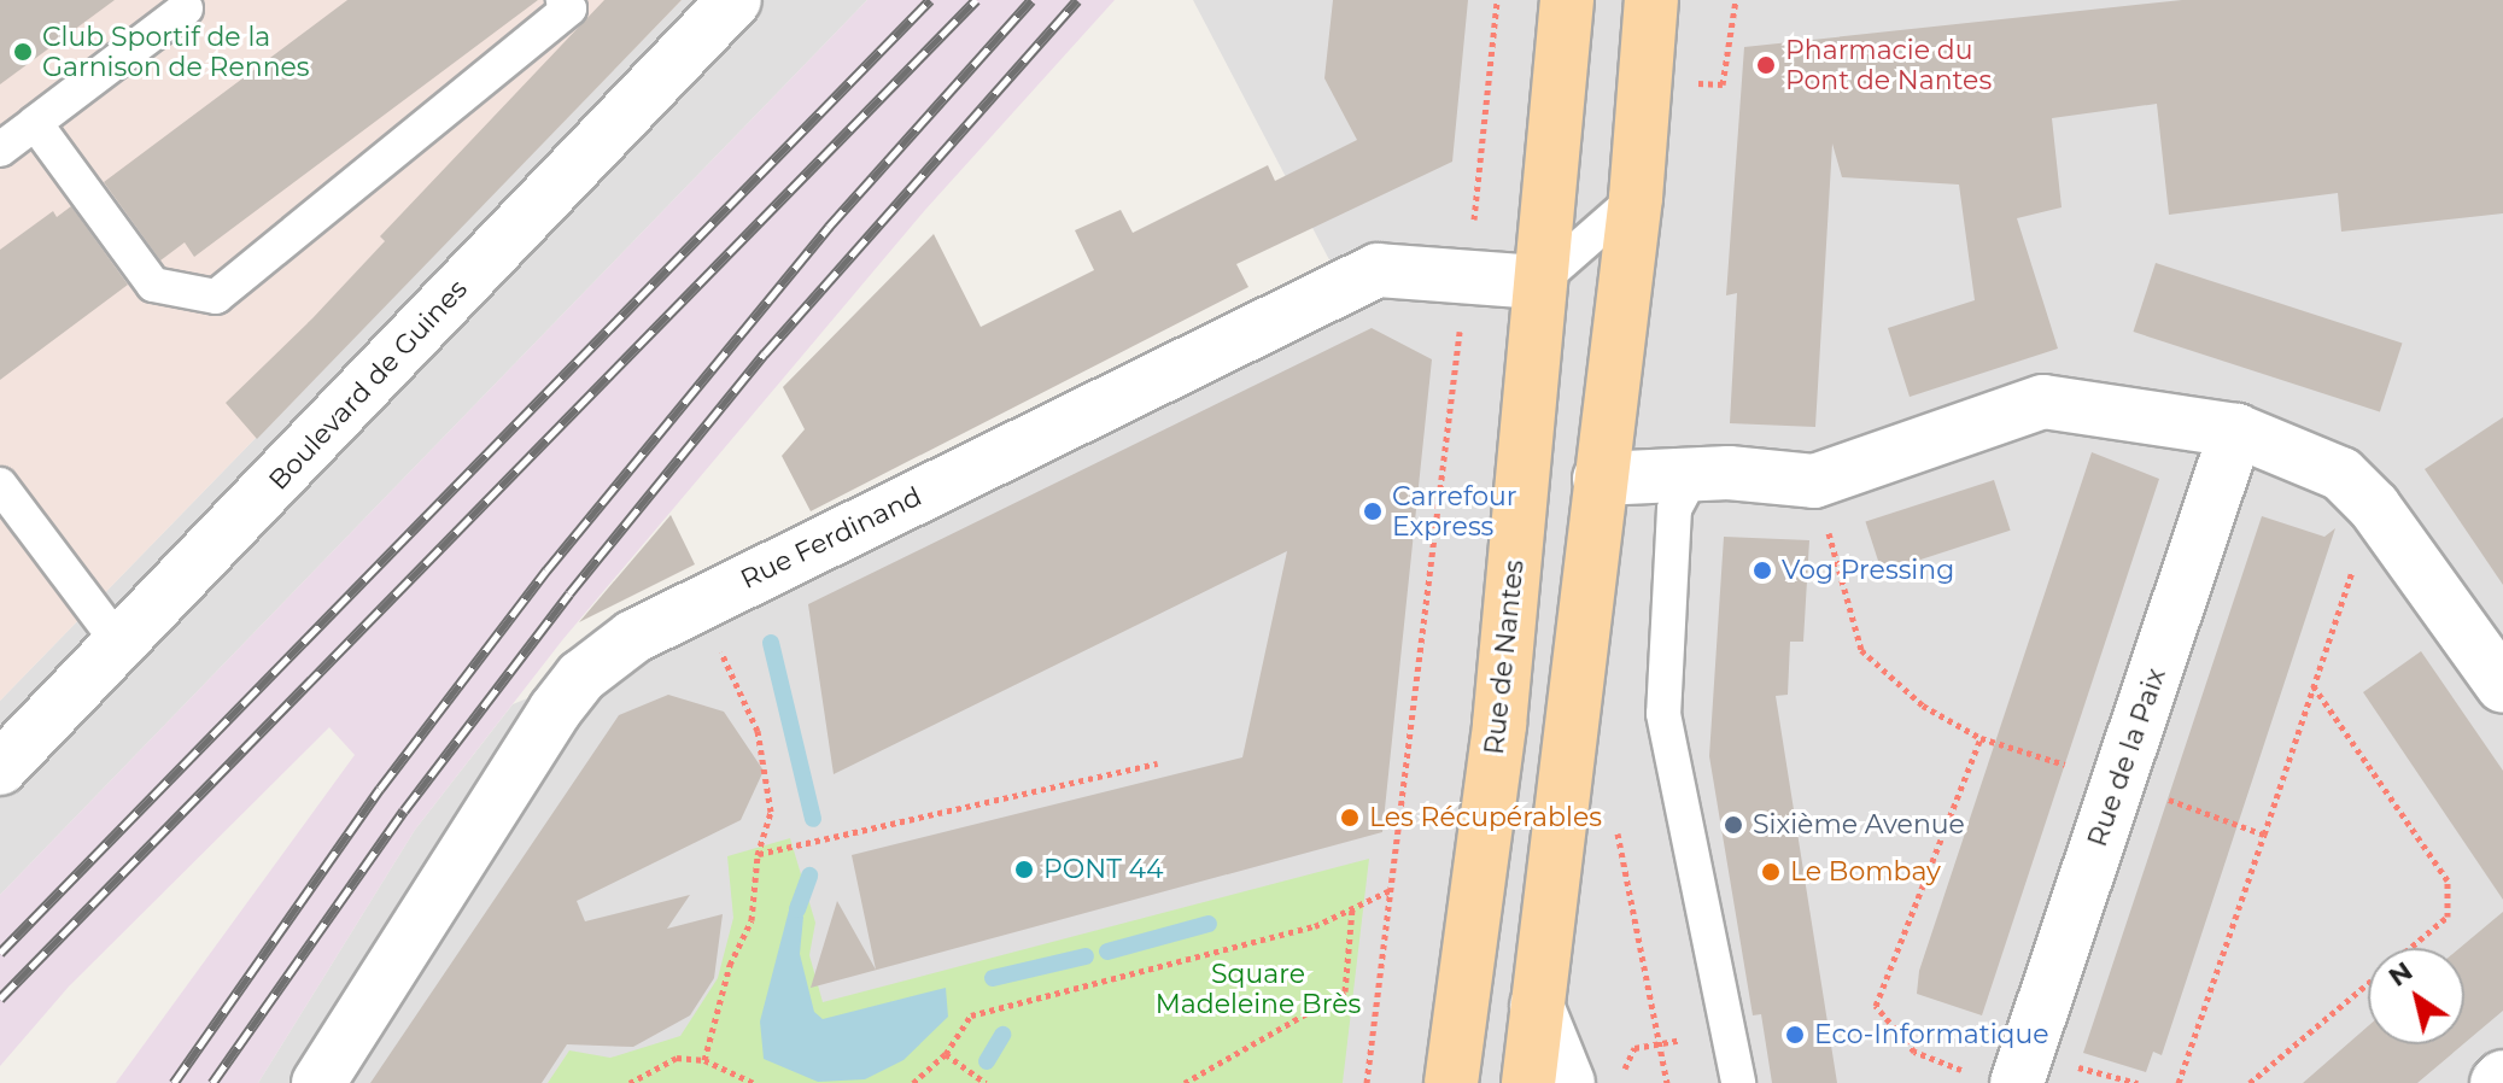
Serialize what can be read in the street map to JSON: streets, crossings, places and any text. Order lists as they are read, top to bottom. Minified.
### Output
{"streets":{"main road":["Rue de Nantes"],"street":["Boulevard de Guines","Rue Ferdinand","Rue de la Paix"]},"crossings":[["Rue Ferdinand","Rue de Nantes"]],"parks":["Square Madeleine Brès"],"places":["Club Sportif de la Garnison de Rennes","Pharmacie du Pont de Nantes","Carrefour Express","Vog Pressing","Les Récupérables","Sixième Avenue","PONT 44","Le Bombay","Eco-Informatique"],"north":"top left"}
